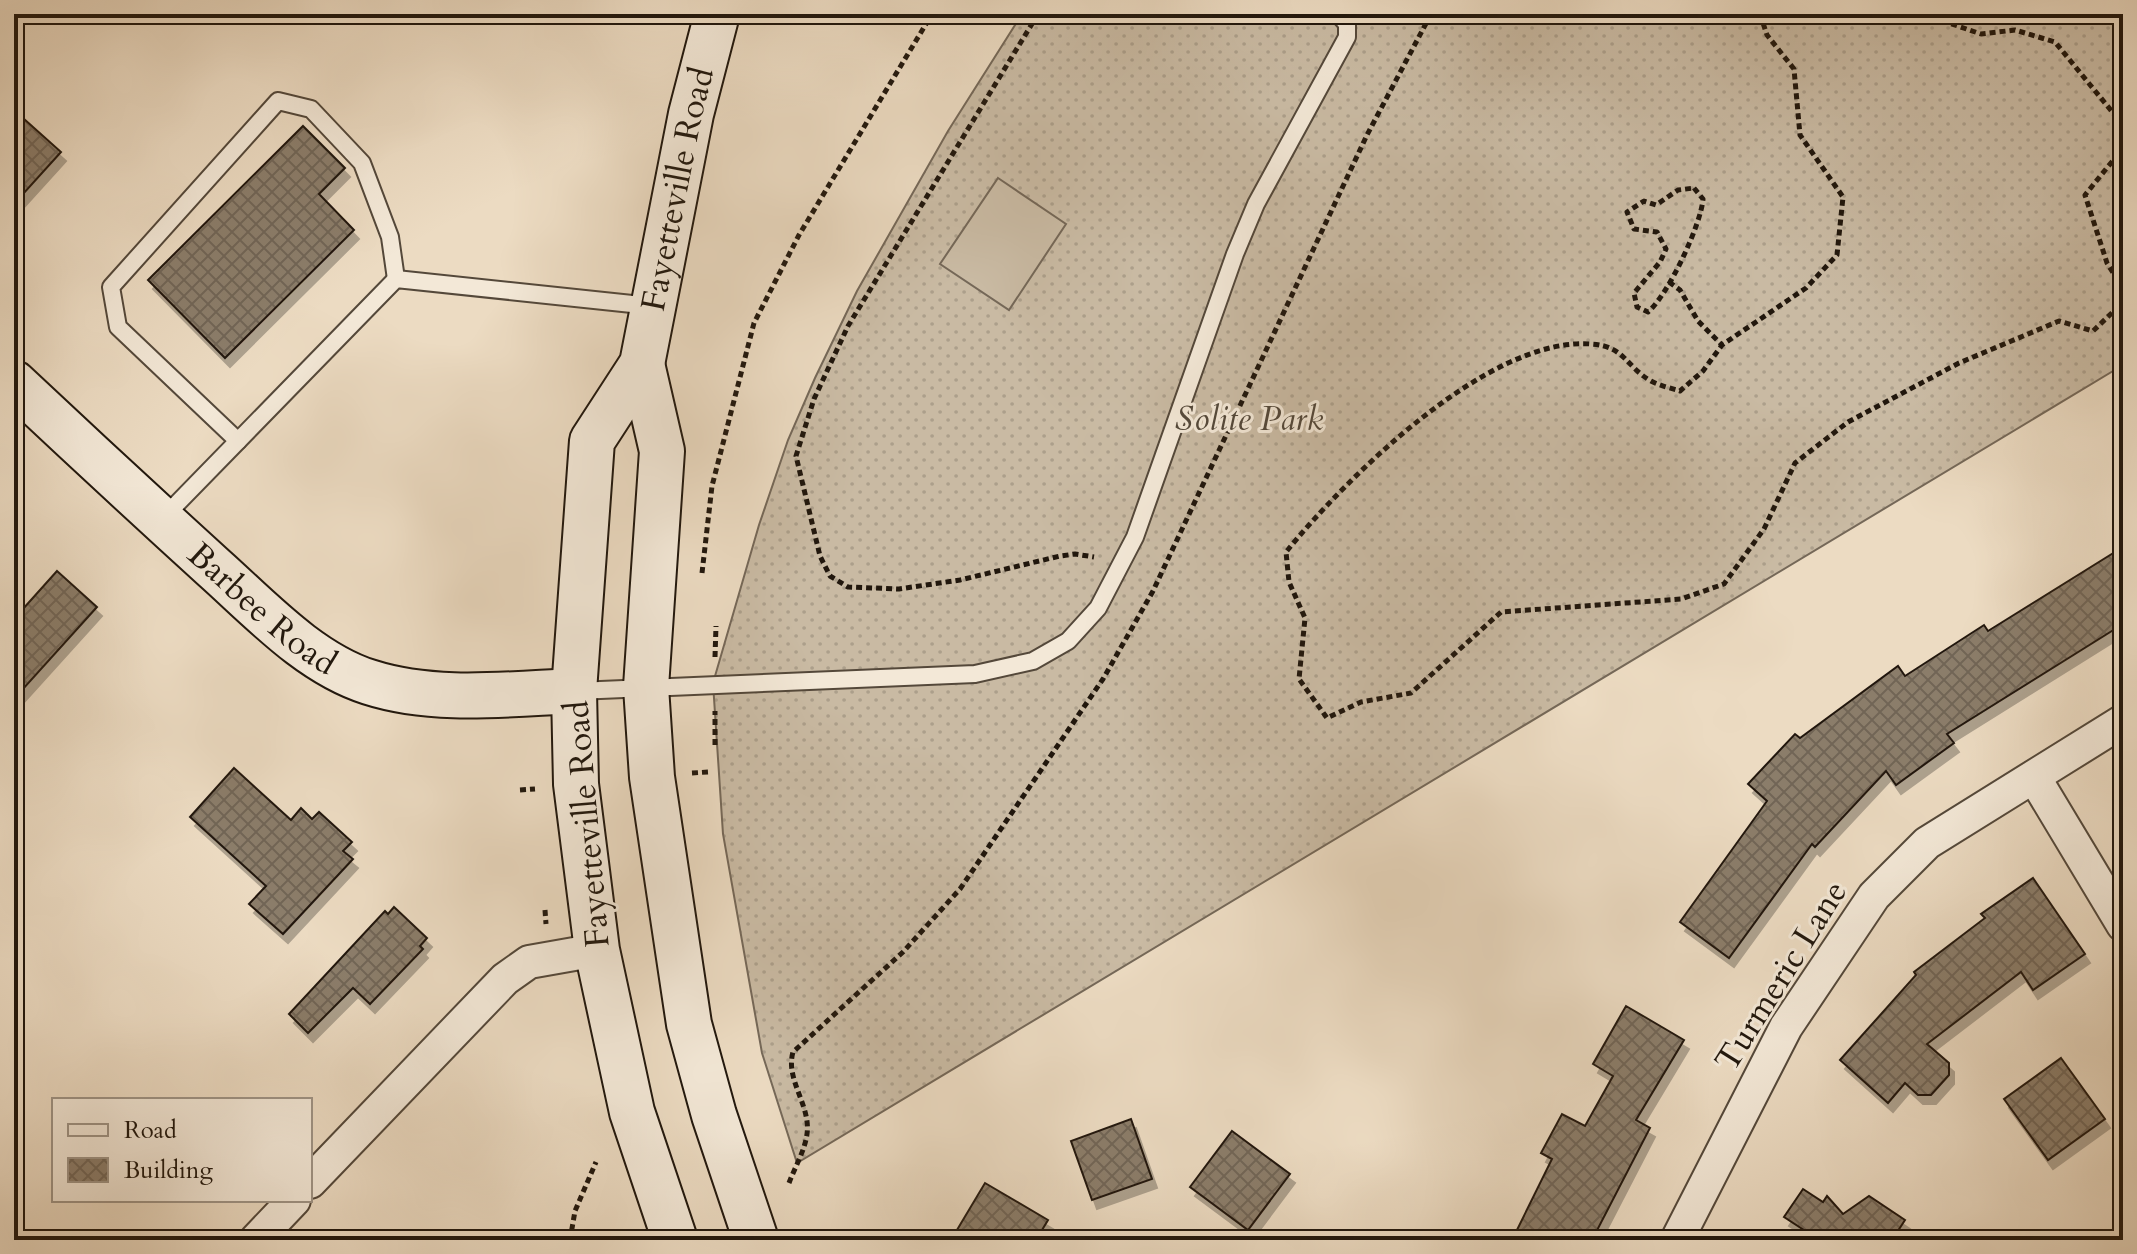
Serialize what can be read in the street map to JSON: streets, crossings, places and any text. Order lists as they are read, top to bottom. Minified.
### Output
{"streets":{"main road":["Fayetteville Road","Barbee Road"],"street":["Turmeric Lane"]},"crossings":[["Fayetteville Road","Barbee Road"]],"parks":["Solite Park"],"legend":["Road","Building"]}
